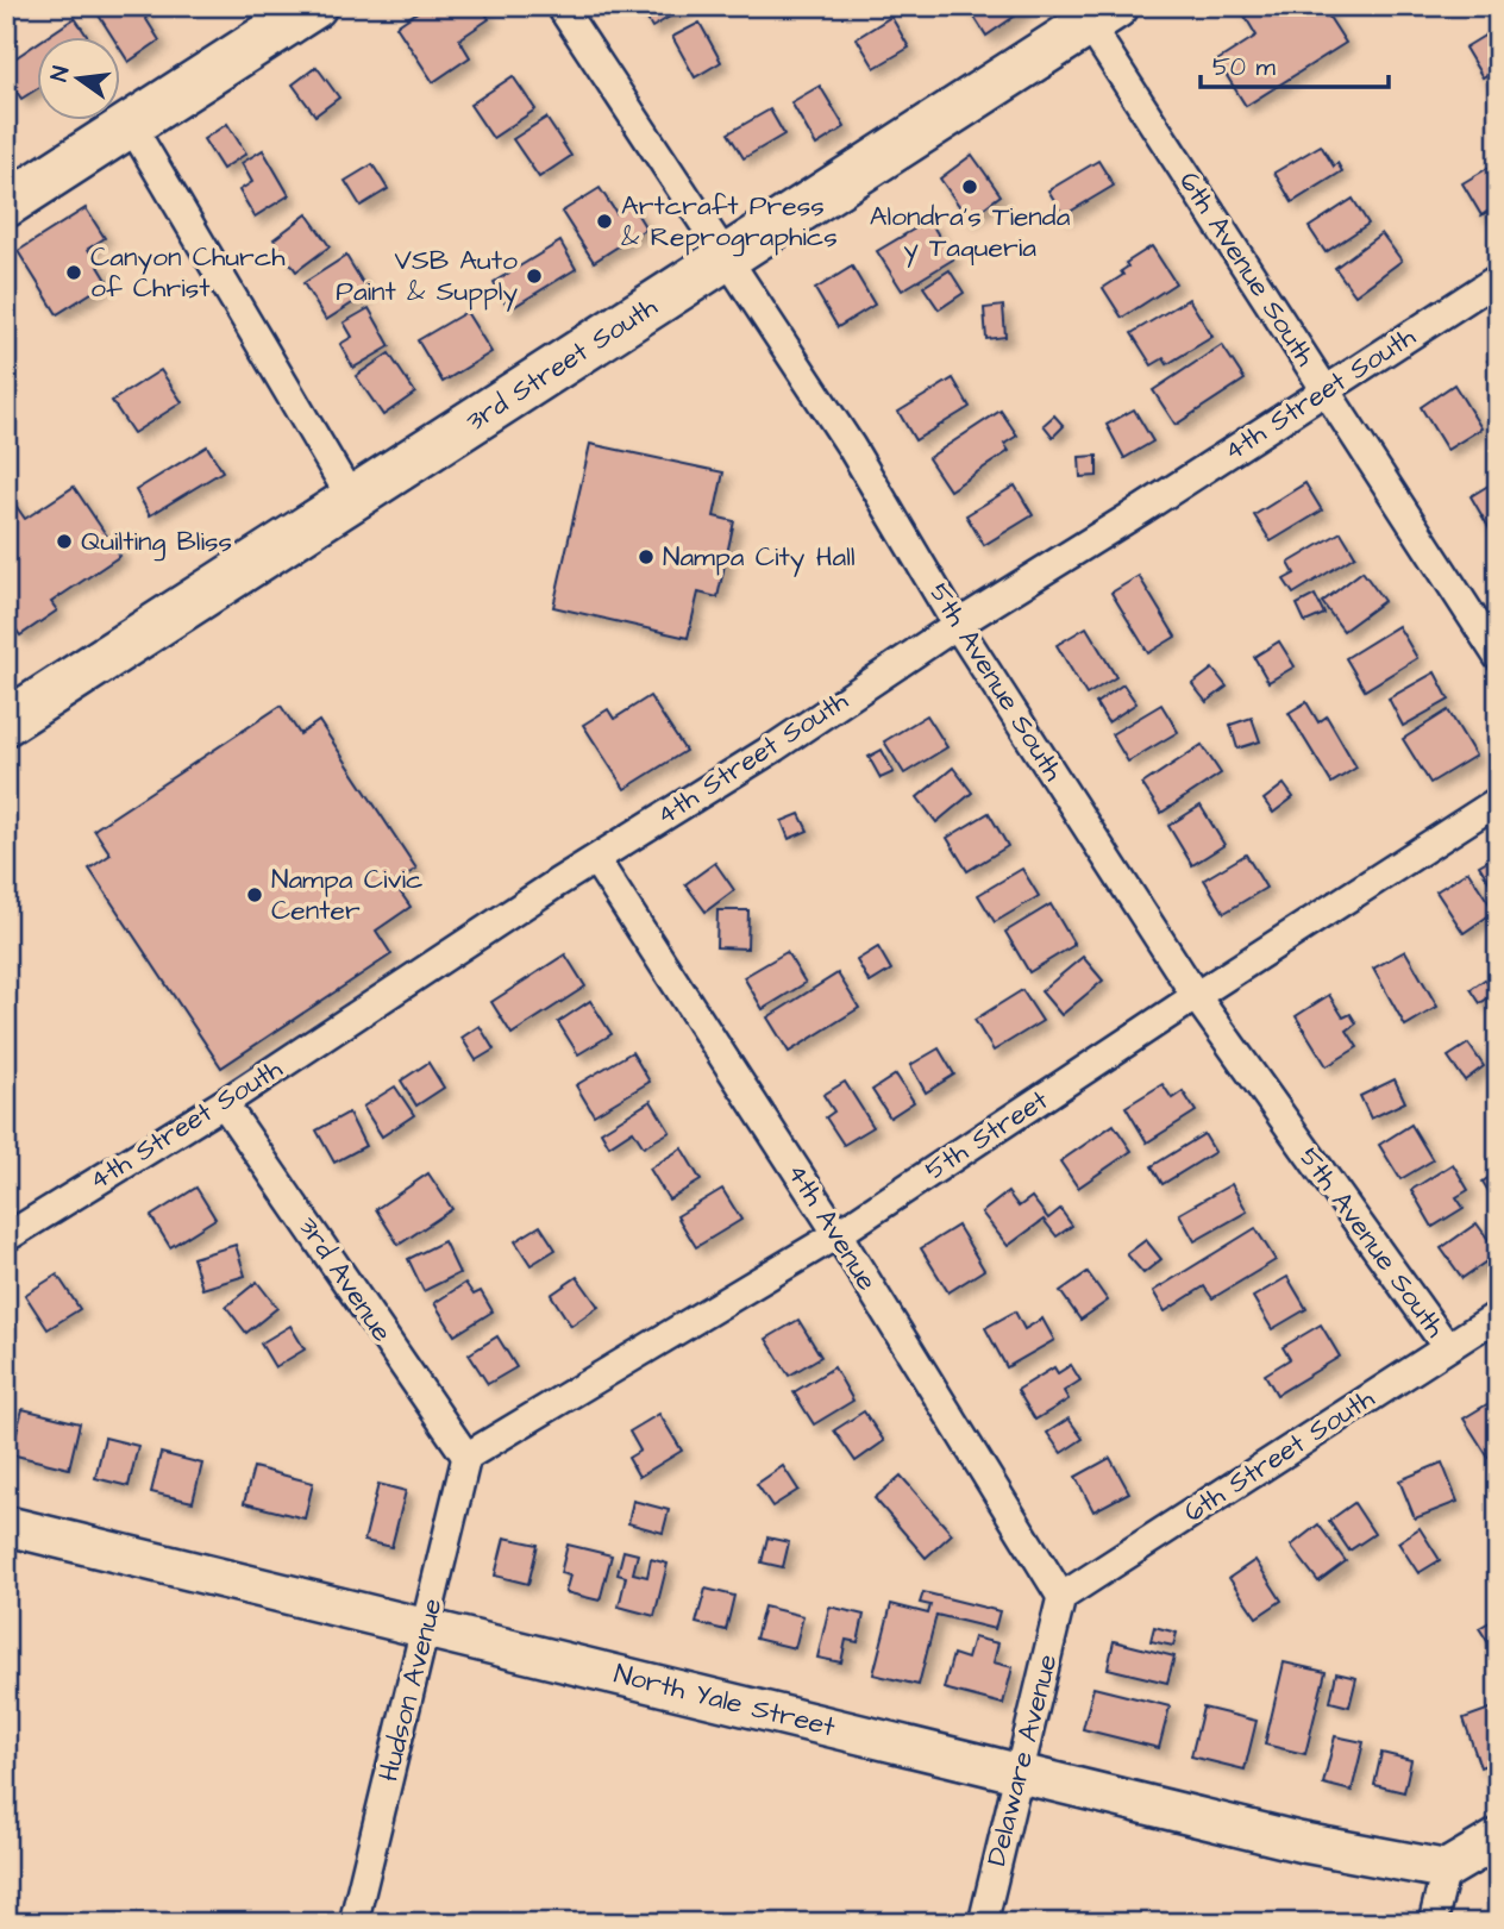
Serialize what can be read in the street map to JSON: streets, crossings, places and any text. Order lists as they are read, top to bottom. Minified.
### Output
{"streets":{"main road":["3rd Street South","North Yale Street"],"street":["6th Avenue South","4th Street South","5th Avenue South","5th Street","4th Avenue","3rd Avenue","6th Street South","Hudson Avenue","Delaware Avenue"]},"crossings":[["6th Avenue South","3rd Street South"],["6th Avenue South","4th Street South"],["3rd Street South","5th Avenue South"],["4th Street South","5th Avenue South"],["4th Street South","4th Avenue"],["4th Street South","3rd Avenue"],["5th Avenue South","5th Street"],["5th Avenue South","6th Street South"],["5th Street","4th Avenue"],["5th Street","3rd Avenue"],["5th Street","Hudson Avenue"],["4th Avenue","6th Street South"],["4th Avenue","Delaware Avenue"],["3rd Avenue","Hudson Avenue"],["6th Street South","Delaware Avenue"],["Hudson Avenue","North Yale Street"],["North Yale Street","Delaware Avenue"]],"places":["Alondra's Tienda y Taqueria","Artcraft Press & Reprographics","Canyon Church of Christ","VSB Auto Paint & Supply","Quilting Bliss","Nampa City Hall","Nampa Civic Center"],"scale_bar":"50 m","north":"left"}
